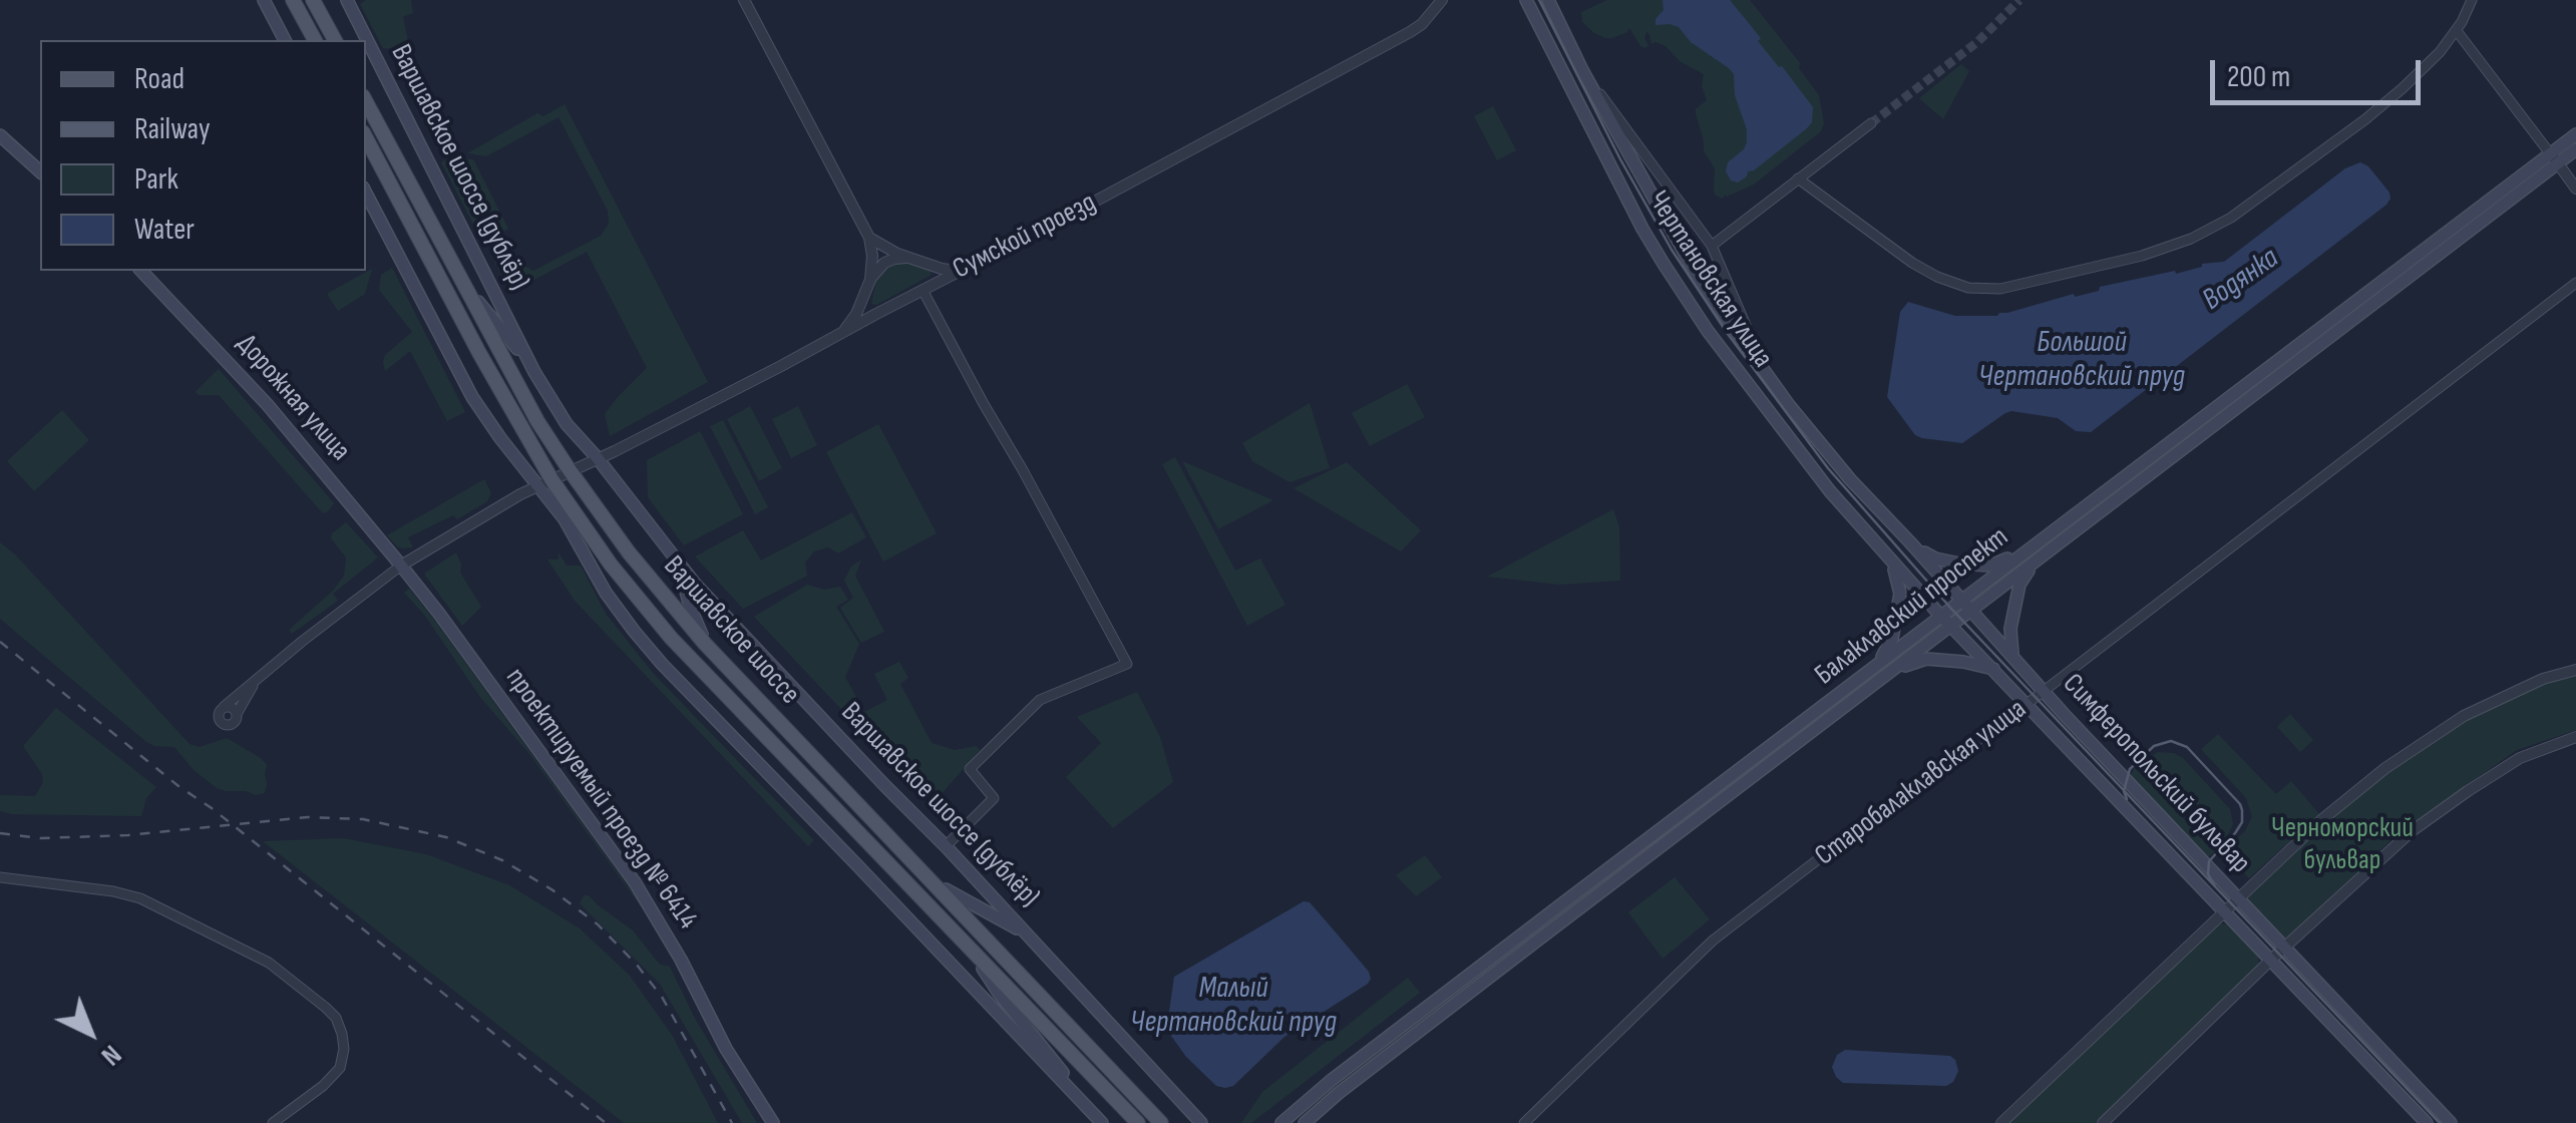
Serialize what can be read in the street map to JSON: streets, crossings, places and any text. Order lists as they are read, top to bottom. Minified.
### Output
{"streets":{"main road":["Варшавское шоссе (дублёр)","Чертановская улица","Дорожная улица","Балаклавский проспект","Варшавское шоссе","Симферопольский бульвар","проектируемый проезд № 6414"],"street":["Сумской проезд","Старобалаклавская улица"]},"crossings":[["Варшавское шоссе (дублёр)","Сумской проезд"],["Сумской проезд","Дорожная улица"],["Сумской проезд","Варшавское шоссе"],["Сумской проезд","проектируемый проезд № 6414"],["Чертановская улица","Симферопольский бульвар"],["Дорожная улица","проектируемый проезд № 6414"],["Балаклавский проспект","Симферопольский бульвар"],["Симферопольский бульвар","Старобалаклавская улица"]],"water":["Водянка","Большой Чертановский пруд","Малый Чертановский пруд"],"parks":["Черноморский бульвар"],"legend":["Road","Railway","Park","Water"],"scale_bar":"200 m","north":"bottom right"}
